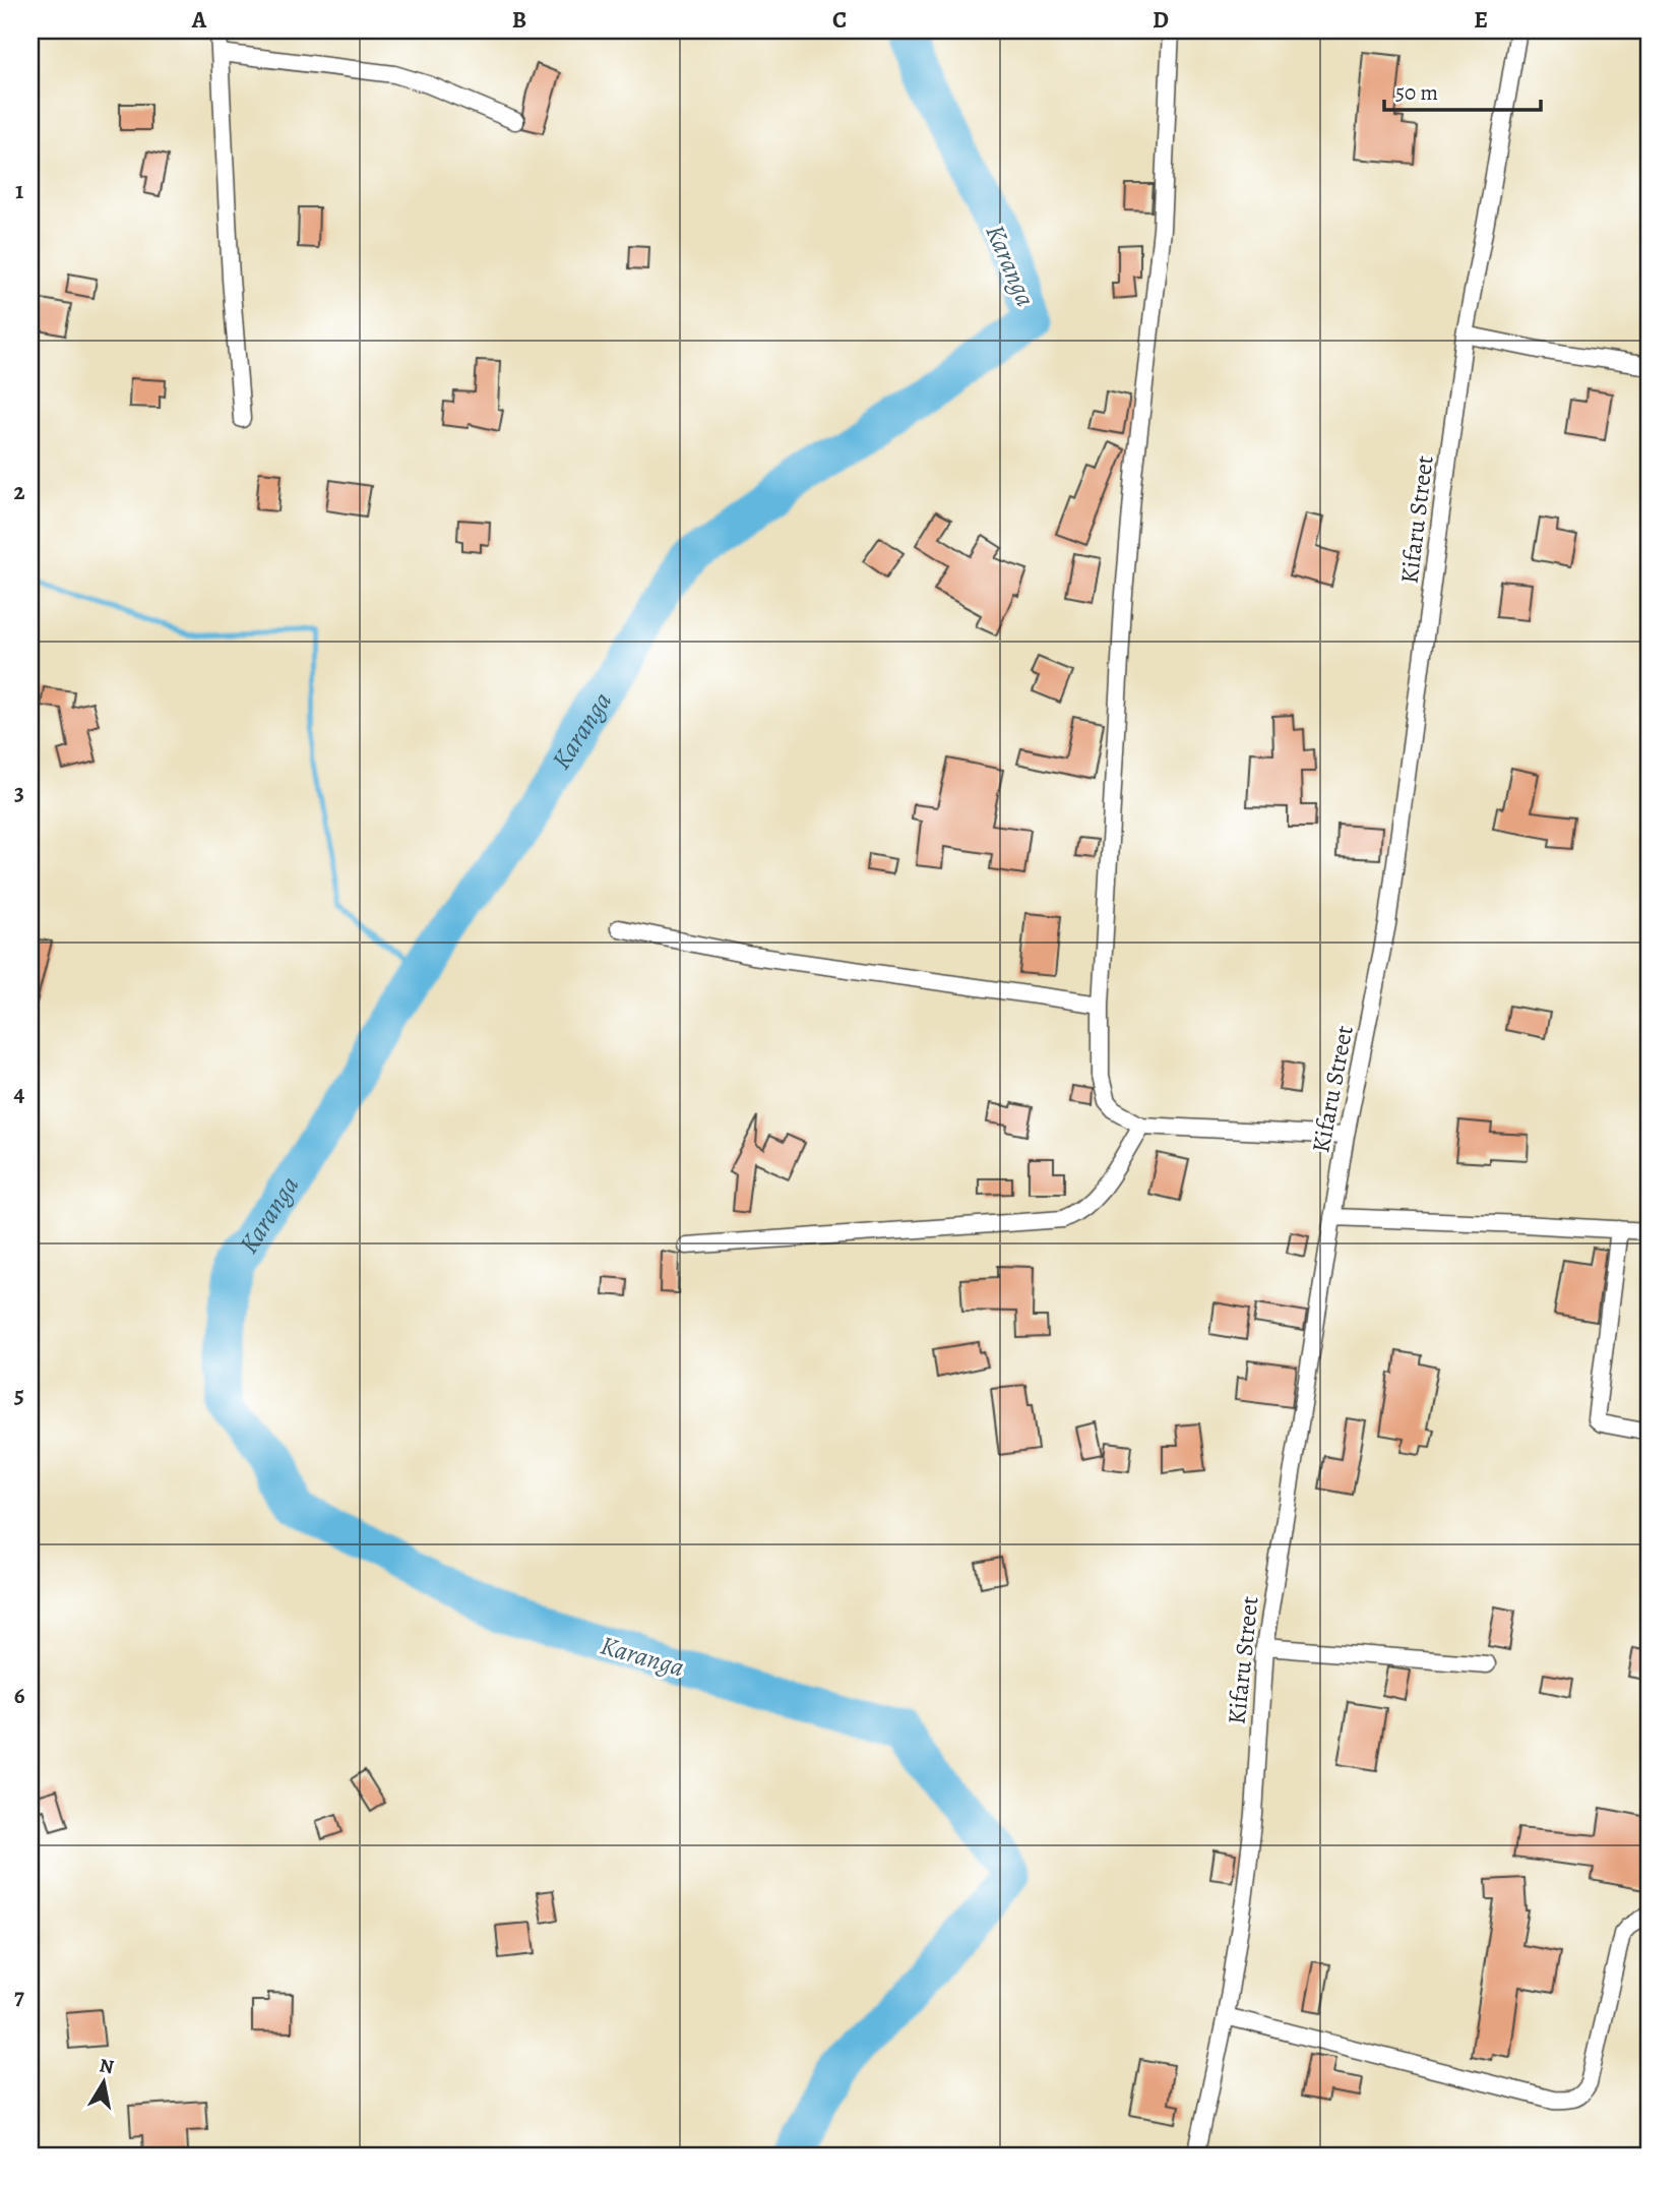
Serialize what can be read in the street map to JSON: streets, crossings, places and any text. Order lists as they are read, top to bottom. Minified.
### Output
{"streets":{"street":["Kifaru Street"]},"water":["Karanga"],"scale_bar":"50 m","north":"top","grid":{"columns":["A","B","C","D","E"],"rows":["1","2","3","4","5","6","7"]}}
